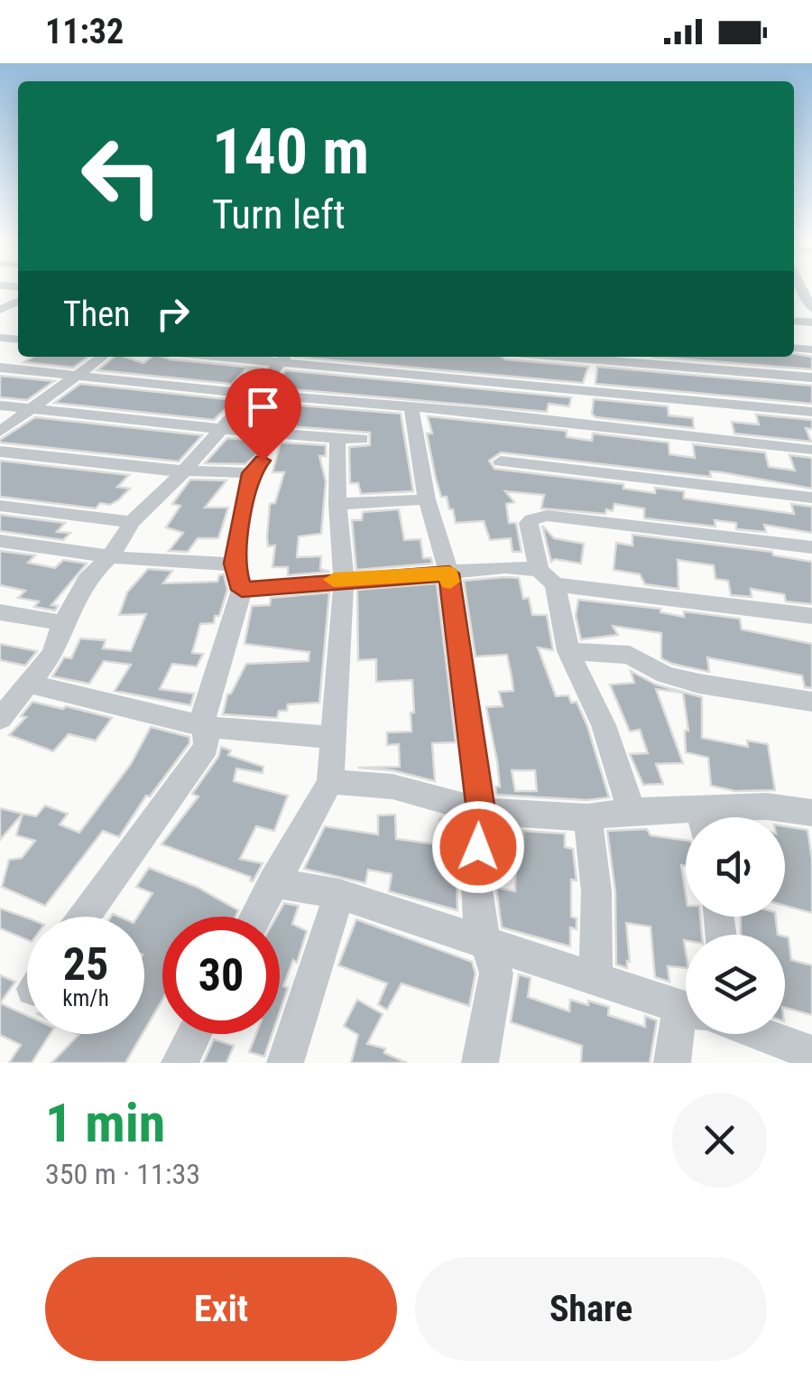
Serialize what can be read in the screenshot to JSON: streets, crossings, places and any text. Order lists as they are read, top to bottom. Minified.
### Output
{"page":{"status":"11:32","turn":["140 m","Turn left"],"then":"Then","speed":"25 km/h","limit":"30","heading":["1 min","350 m · 11:33"],"buttons":["Exit","Share"]}}
